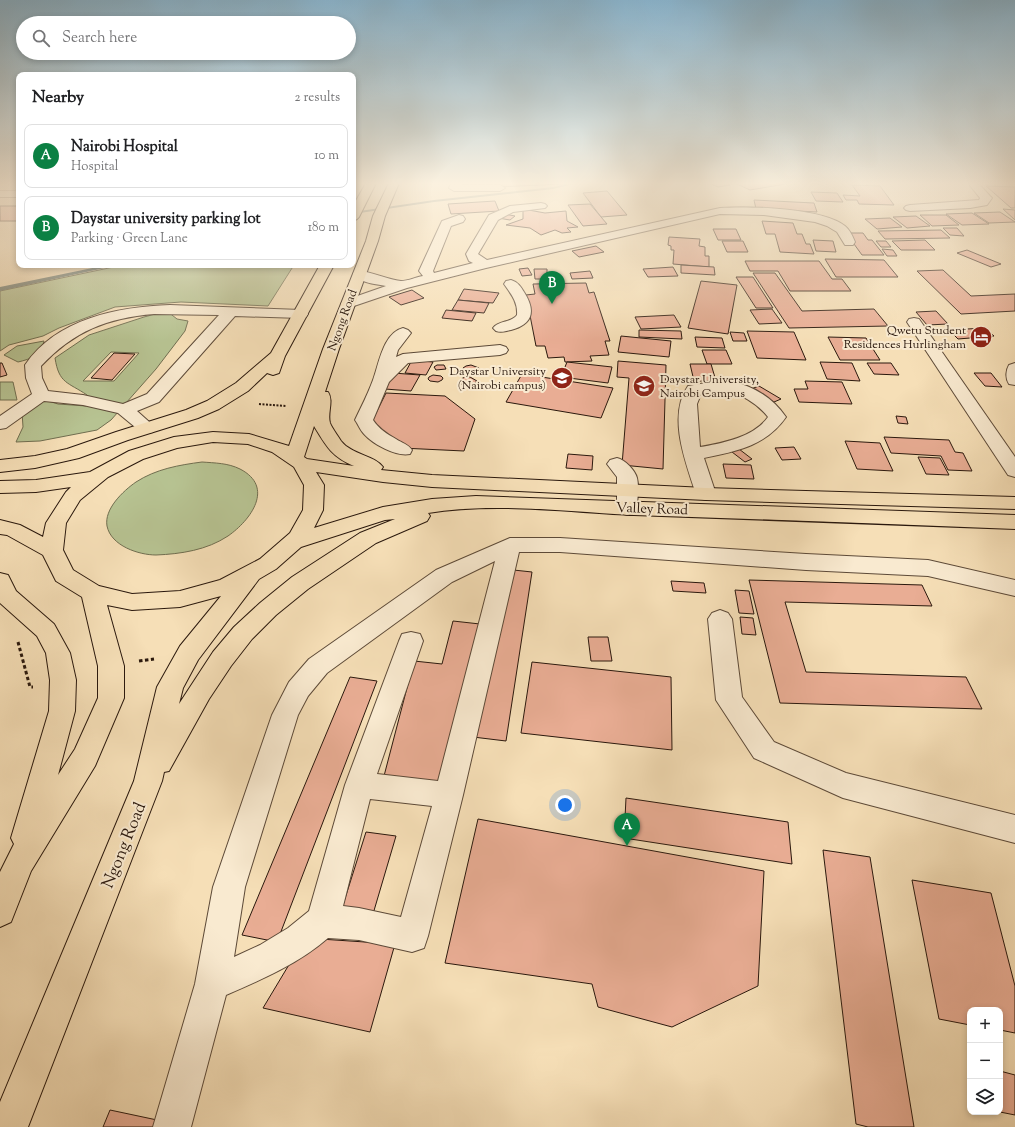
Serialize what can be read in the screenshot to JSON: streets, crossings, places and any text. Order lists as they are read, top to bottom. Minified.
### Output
{"streets":{"main road":["Ngong Road","Valley Road"]},"crossings":[["Ngong Road","Valley Road"]],"places":{"hotel":["Qwetu Student Residences Hurlingham"],"school or university":["Daystar University (Nairobi campus)","Daystar University, Nairobi Campus"]},"page":{"search":"Search here","heading":["Nearby","2 results"],"list":[{"mark":"A","name":"Nairobi Hospital","note":"Hospital","value":"10 m"},{"mark":"B","name":"Daystar university parking lot","note":"Parking · Green Lane","value":"180 m"}],"pins":["B","A"],"map_buttons":["+","−"]}}
